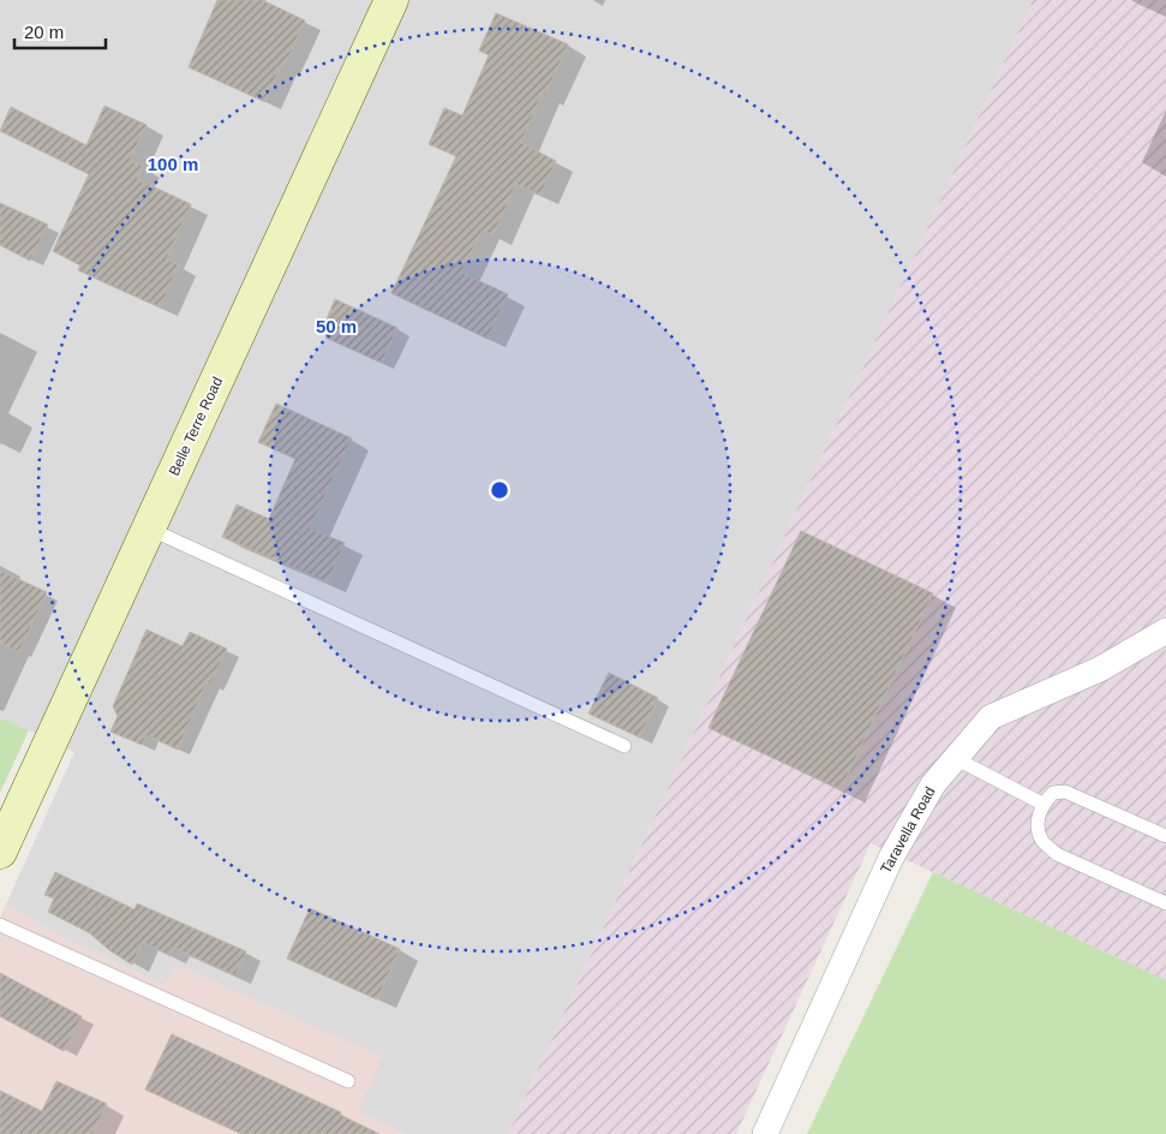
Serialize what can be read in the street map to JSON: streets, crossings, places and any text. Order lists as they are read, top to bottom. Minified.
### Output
{"streets":{"street":["Belle Terre Road","Taravella Road"]},"scale_bar":"20 m","rings":["100 m","50 m"]}
